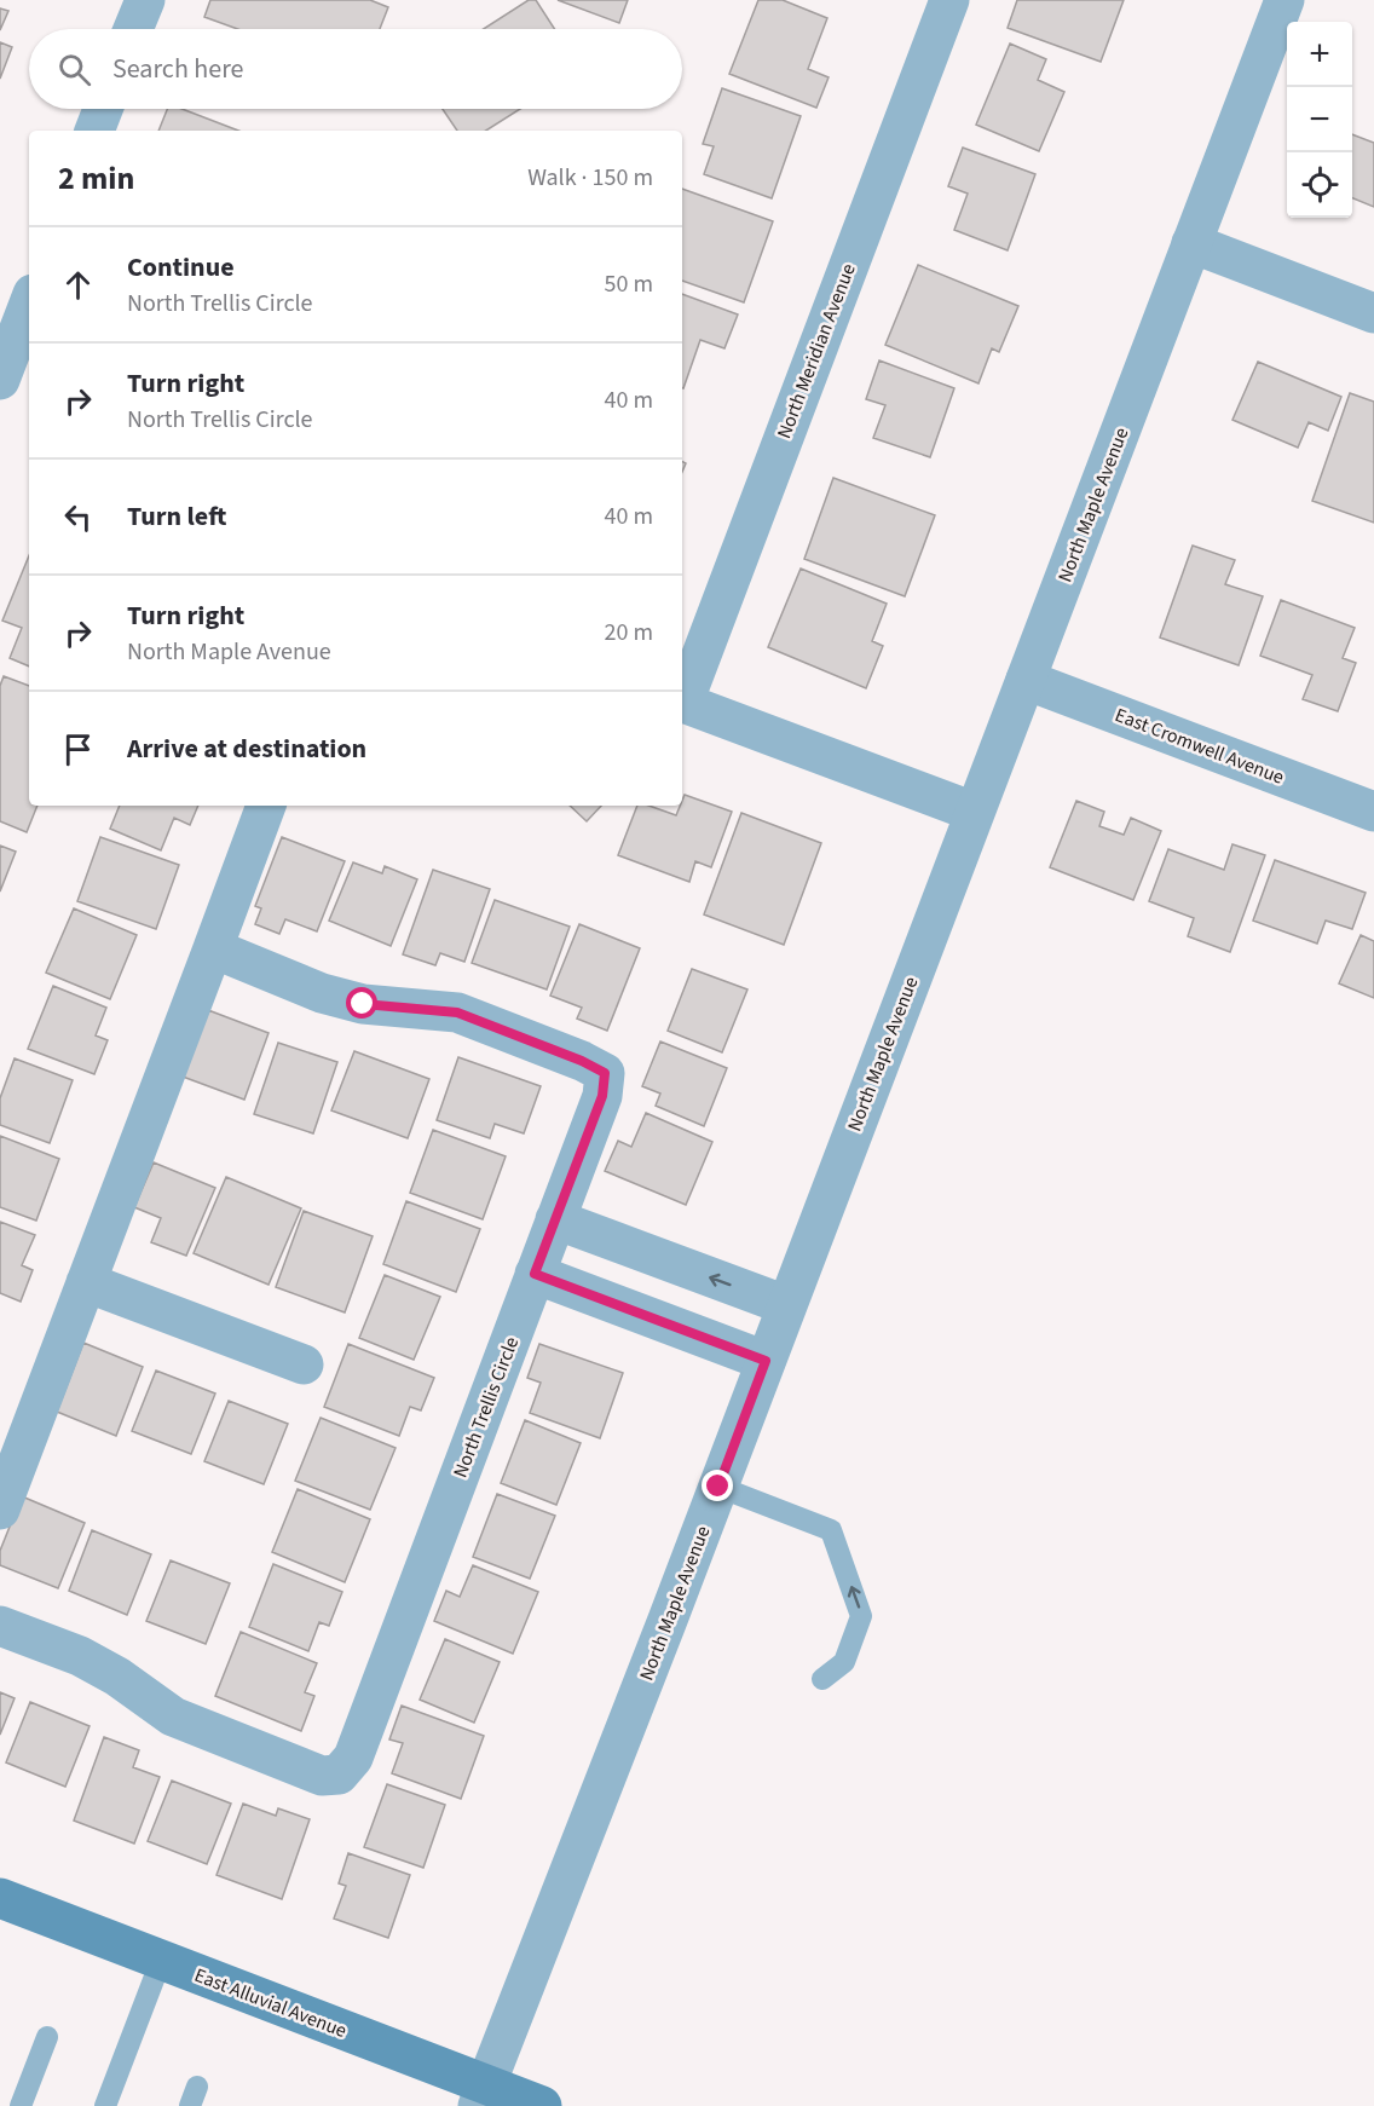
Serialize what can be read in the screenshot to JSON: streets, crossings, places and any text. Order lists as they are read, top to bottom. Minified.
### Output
{"streets":{"main road":["East Alluvial Avenue"],"street":["North Meridian Avenue","North Maple Avenue","East Cromwell Avenue","North Trellis Circle"]},"crossings":[["North Meridian Avenue","North Maple Avenue"],["North Maple Avenue","East Cromwell Avenue"],["North Maple Avenue","East Alluvial Avenue"]],"page":{"map_buttons":["+","−"],"search":"Search here","heading":["2 min","Walk · 150 m"],"list":[["Continue","North Trellis Circle","50 m"],["Turn right","North Trellis Circle","40 m"],["Turn left","40 m"],["Turn right","North Maple Avenue","20 m"],"Arrive at destination"]}}
